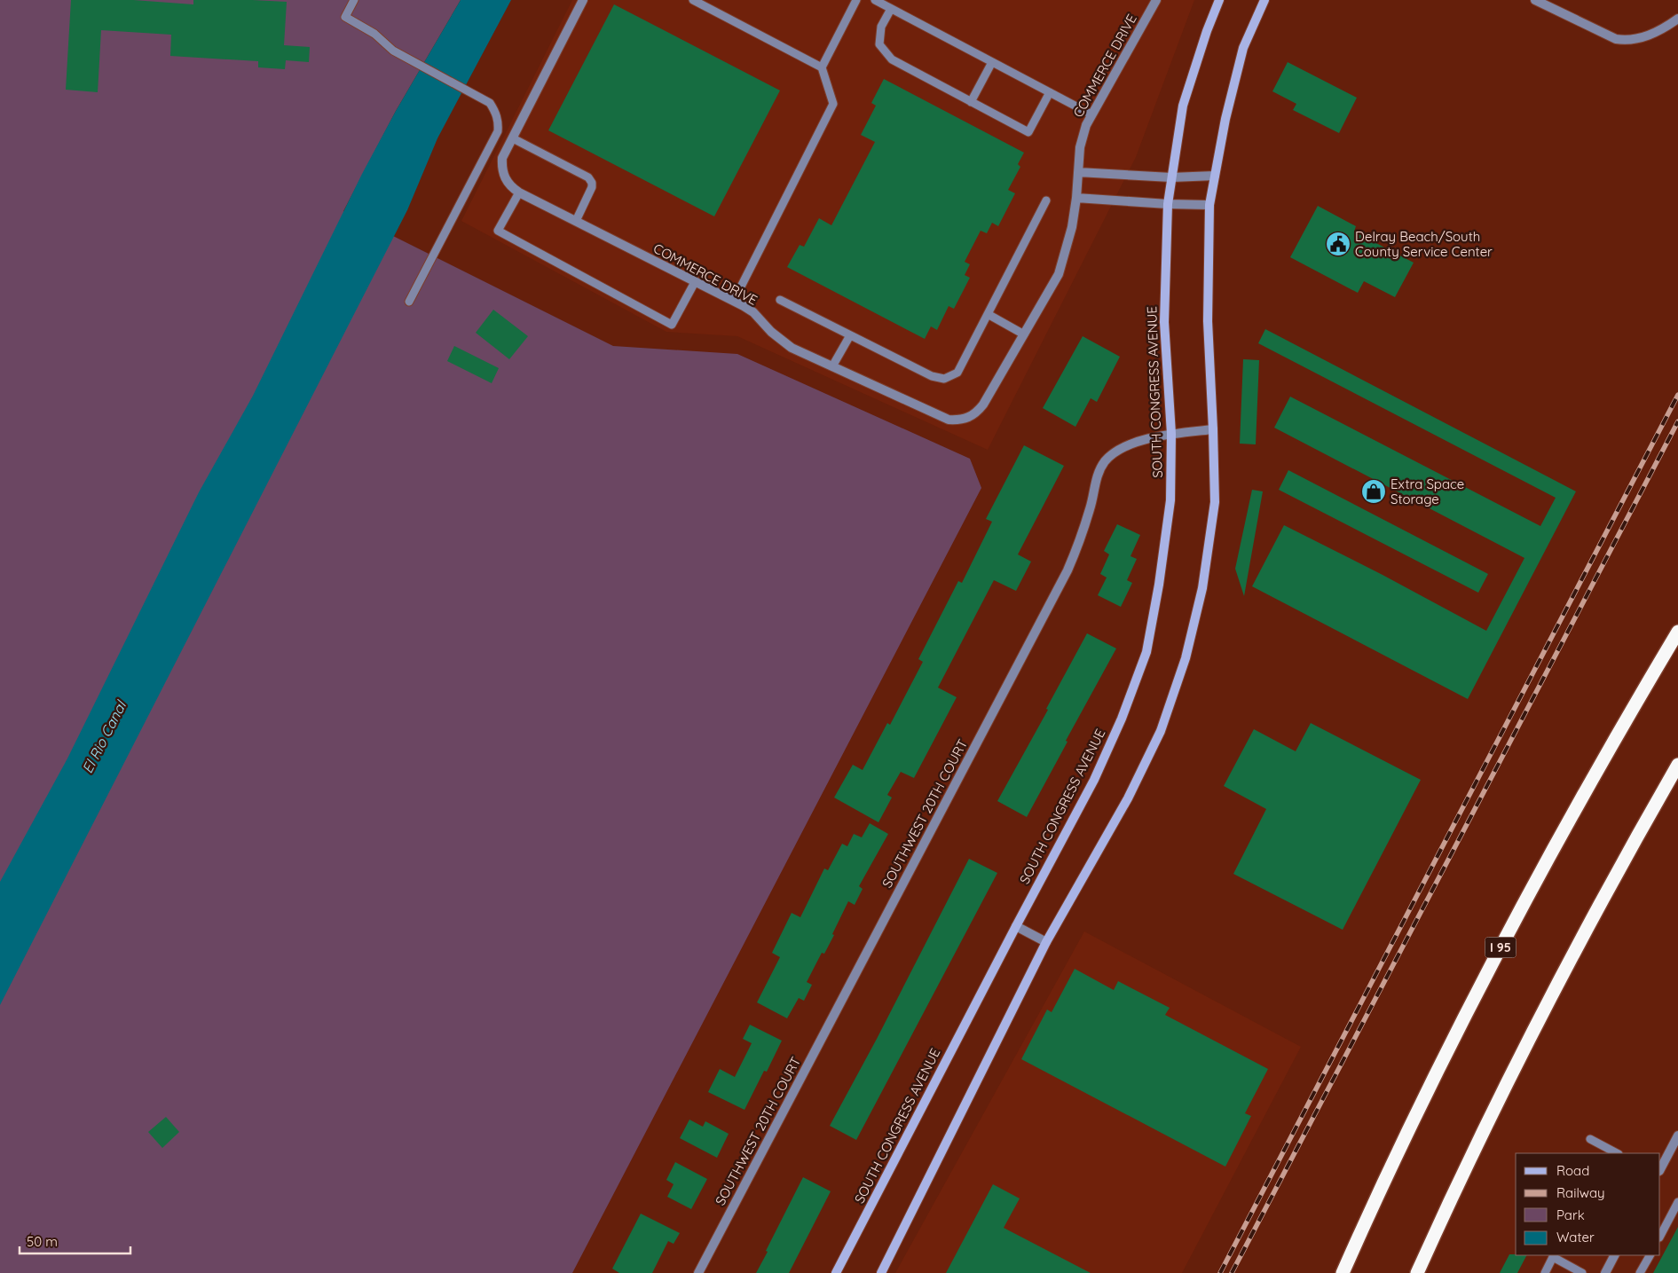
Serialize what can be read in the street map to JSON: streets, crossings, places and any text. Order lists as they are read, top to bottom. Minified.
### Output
{"streets":{"highway":["I 95"],"main road":["SOUTH CONGRESS AVENUE"],"street":["COMMERCE DRIVE","SOUTHWEST 20TH COURT"]},"crossings":[["SOUTH CONGRESS AVENUE","SOUTHWEST 20TH COURT"]],"water":["El Rio Canal"],"places":{"public building":["Delray Beach/South County Service Center"],"shop":["Extra Space Storage"]},"legend":["Road","Railway","Park","Water"],"scale_bar":"50 m"}
